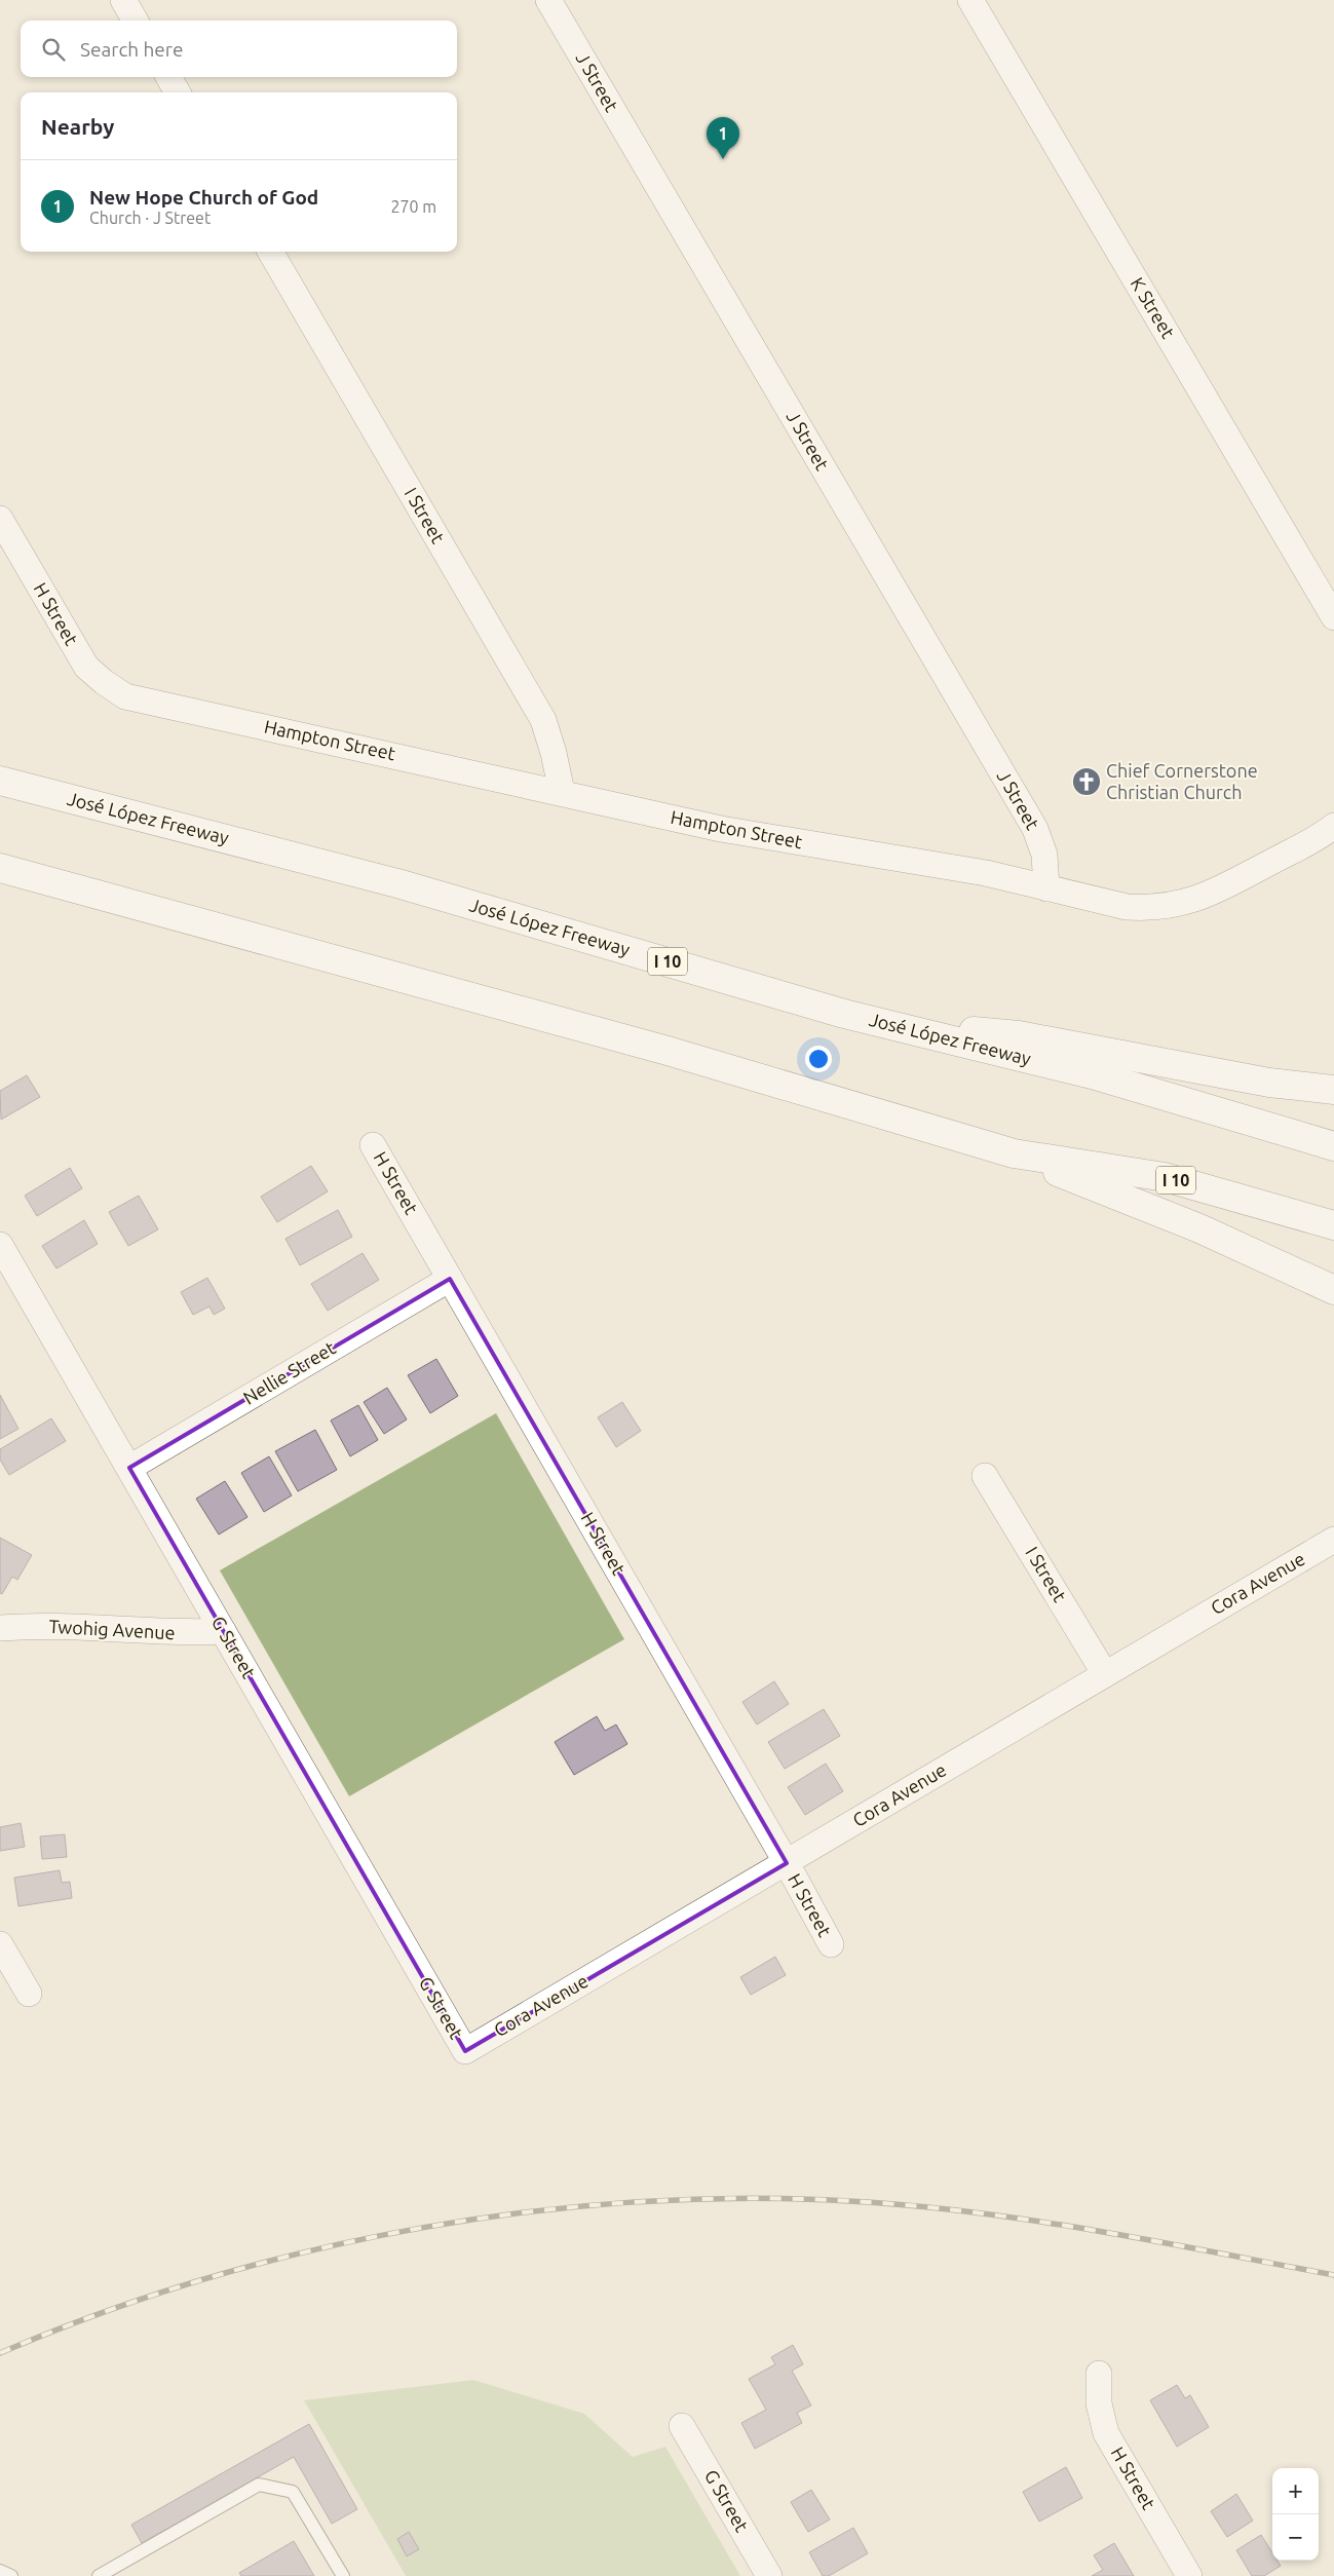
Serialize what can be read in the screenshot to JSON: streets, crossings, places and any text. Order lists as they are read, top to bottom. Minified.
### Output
{"streets":{"highway":["José López Freeway","I 10"],"street":["J Street","K Street","I Street","H Street","Hampton Street","Nellie Street","Cora Avenue","Twohig Avenue","G Street"]},"crossings":[["J Street","Hampton Street"],["I Street","Hampton Street"],["I Street","Cora Avenue"],["H Street","Hampton Street"],["H Street","Nellie Street"],["H Street","Cora Avenue"],["Nellie Street","G Street"],["Cora Avenue","G Street"],["Twohig Avenue","G Street"]],"places":{"church":["Chief Cornerstone Christian Church"]},"page":{"search":"Search here","heading":"Nearby","pins":"1","list":[{"mark":"1","name":"New Hope Church of God","note":"Church · J Street","value":"270 m"}],"map_buttons":["+","−"]}}
